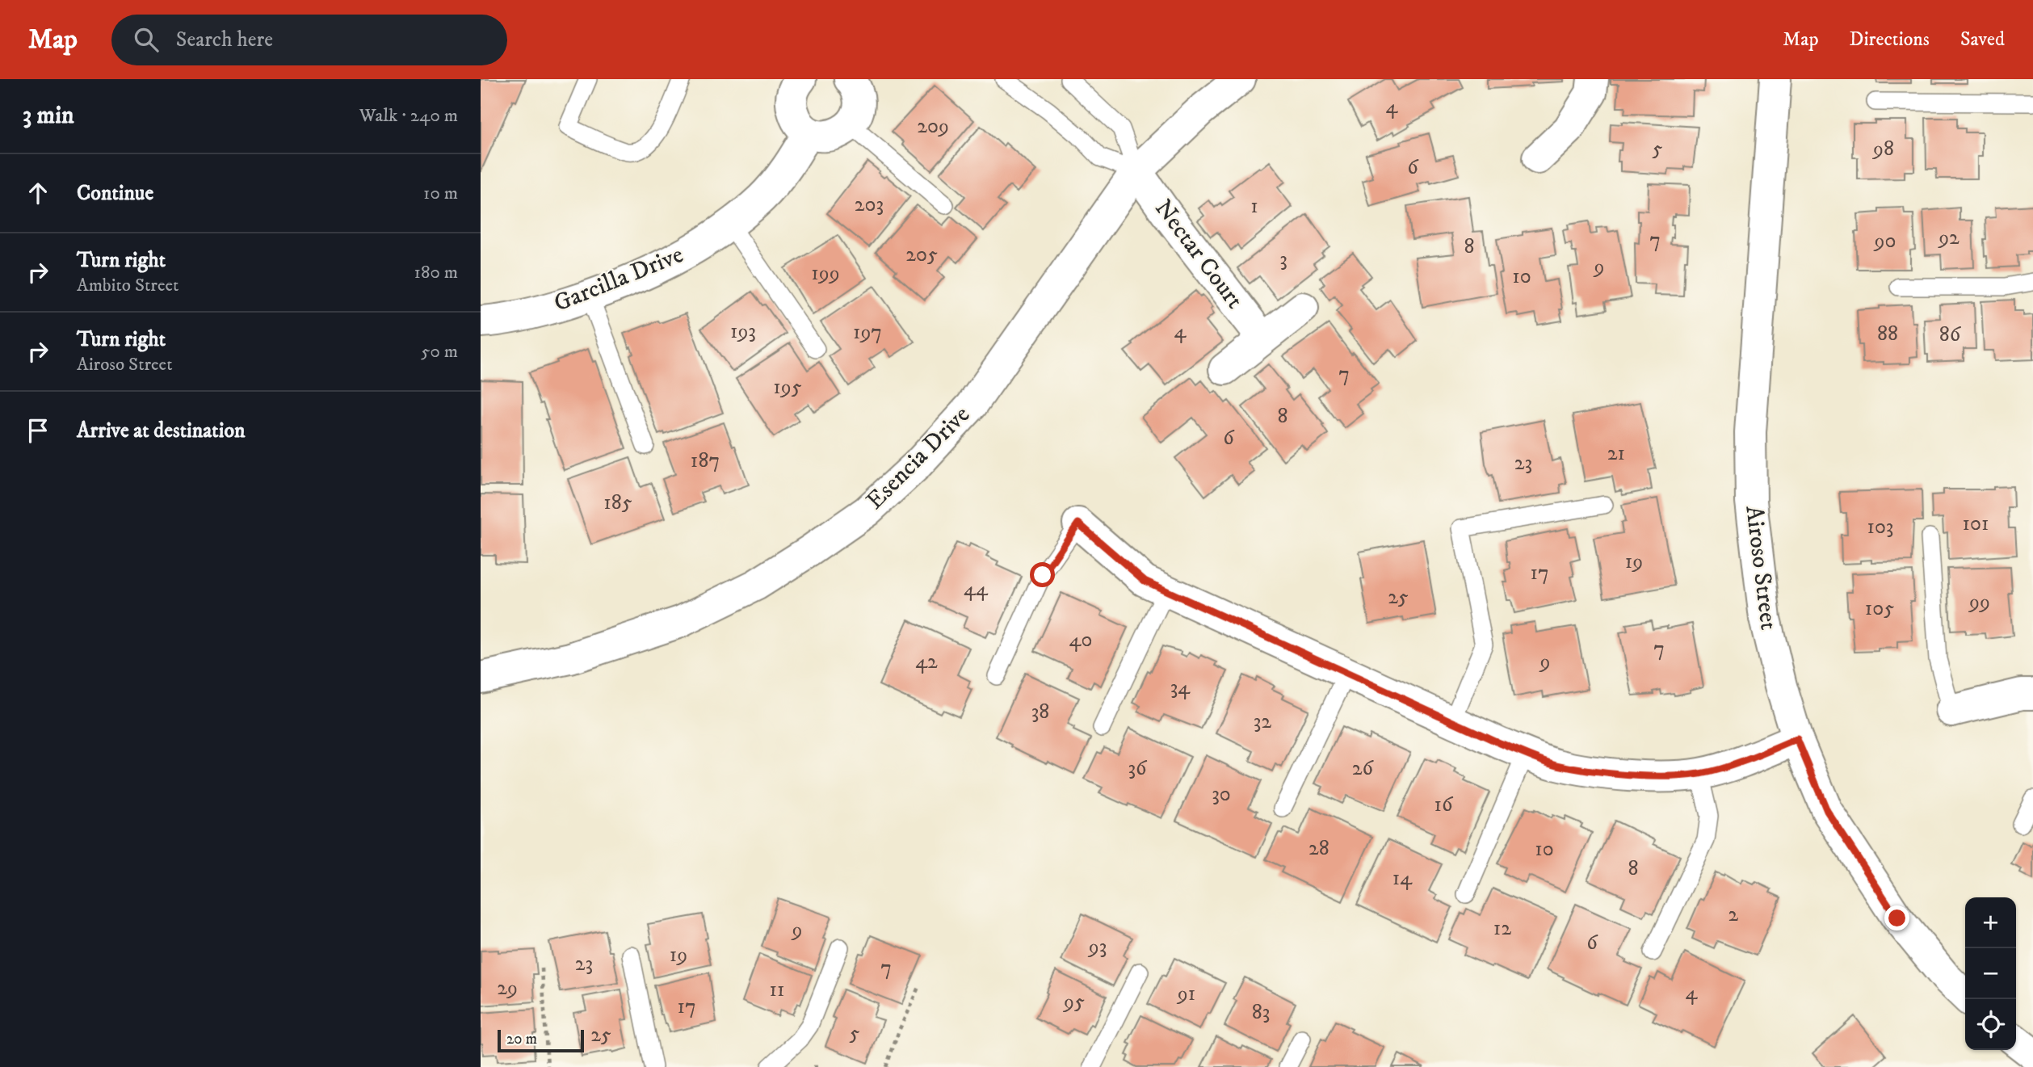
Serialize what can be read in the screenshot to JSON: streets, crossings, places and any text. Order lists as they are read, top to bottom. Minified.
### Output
{"streets":{"street":["Nectar Court","Garcilla Drive","Esencia Drive","Airoso Street"]},"crossings":[["Nectar Court","Esencia Drive"]],"house_numbers":["4","209","5","98","6","203","1","92","7","90","8","205","3","9","199","10","193","4","197","88","86","7","195","8","6","21","187","23","185","101","103","19","17","44","25","99","105","40","7","42","9","34","38","32","36","26","30","16","28","10","8","14","2","12","9","6","93","19","23","7","29","11","4","91","95","17","83","5","25"],"scale_bar":"20 m","page":{"header":"Map","search":"Search here","nav":["Map","Directions","Saved"],"heading":["3 min","Walk · 240 m"],"list":[["Continue","10 m"],["Turn right","Ambito Street","180 m"],["Turn right","Airoso Street","50 m"],"Arrive at destination"],"map_buttons":["+","−"],"scale":"20 m"}}
